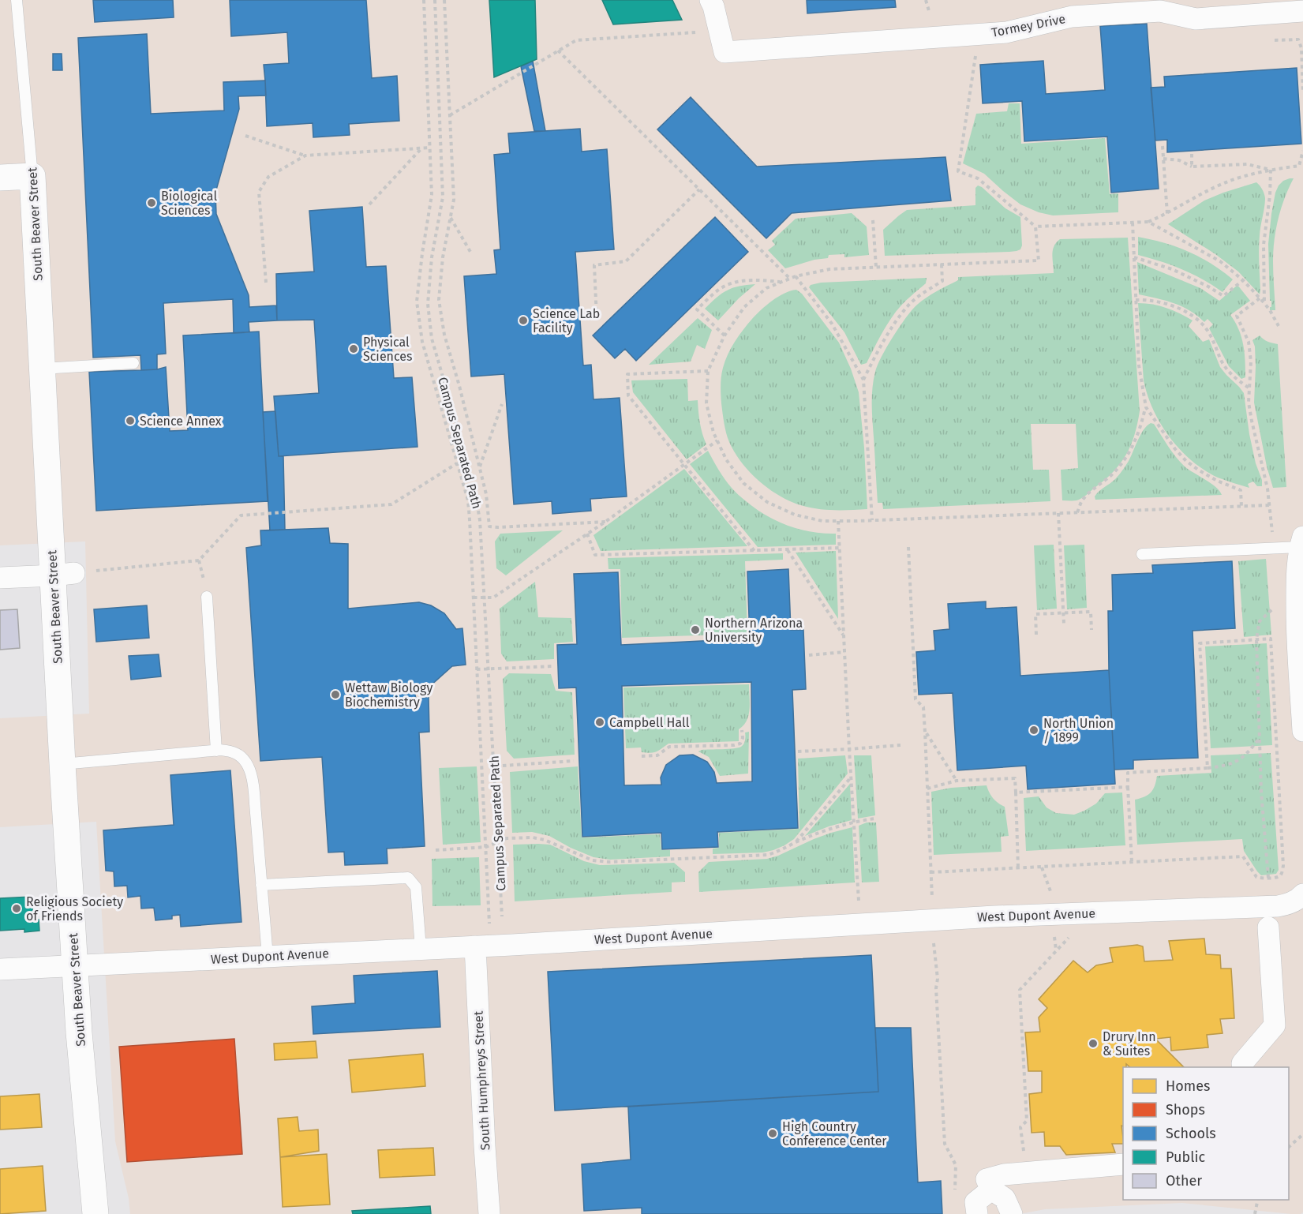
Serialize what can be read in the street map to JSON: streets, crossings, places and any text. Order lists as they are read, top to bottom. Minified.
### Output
{"streets":{"street":["Tormey Drive","South Beaver Street","West Dupont Avenue","South Humphreys Street"],"path":["Campus Separated Path"]},"crossings":[["South Beaver Street","West Dupont Avenue"],["West Dupont Avenue","South Humphreys Street"]],"places":["Biological Sciences","Science Lab Facility","Physical Sciences","Science Annex","Northern Arizona University","Wettaw Biology Biochemistry","Campbell Hall","North Union / 1899","Religious Society of Friends","Drury Inn & Suites","High Country Conference Center"],"legend":["Homes","Shops","Schools","Public","Other"]}
